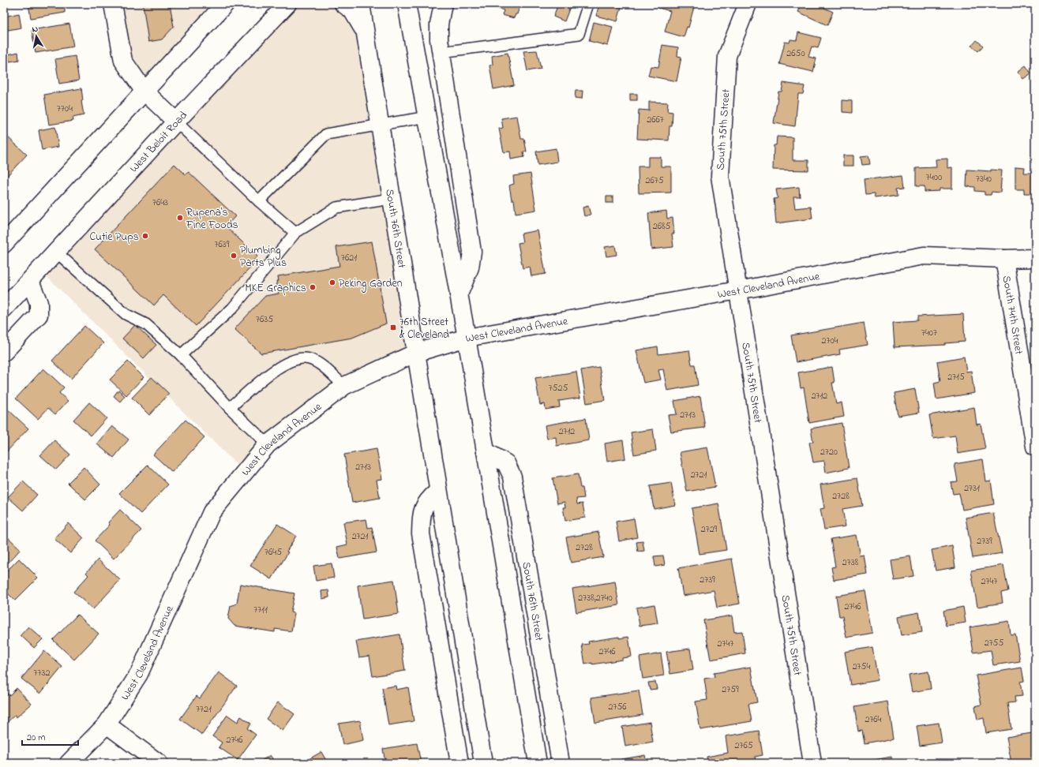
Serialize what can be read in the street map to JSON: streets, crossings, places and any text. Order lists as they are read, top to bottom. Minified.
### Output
{"streets":{"street":["South 75th Street","West Beloit Road","South 76th Street","West Cleveland Avenue","South 74th Street"]},"crossings":[["South 75th Street","West Cleveland Avenue"],["South 76th Street","West Cleveland Avenue"],["West Cleveland Avenue","South 74th Street"]],"places":{"other":["Rupena's Fine Foods","Cutie Pups","Plumbing Parts Plus","Peking Garden","MKE Graphics"],"transit":["76th Street & Cleveland"]},"house_numbers":["2650","7704","2667","7400","7340","2675","7643","2685","7639","7621","7635","7407","2704","2715","7525","2712","2713","2712","2720","2713","2721","2731","2728","2729","2721","2739","2728","7645","2738","2739","2747","2738,2740","2746","7711","2755","2747","2746","2754","7732","2759","2756","7721","2764","2746","2765"],"scale_bar":"20 m","north":"top"}
